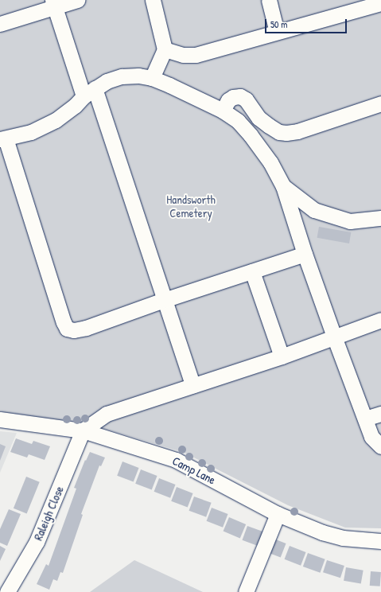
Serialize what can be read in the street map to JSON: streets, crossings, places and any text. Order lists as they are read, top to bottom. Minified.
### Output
{"streets":{"street":["Camp Lane","Raleigh Close"]},"crossings":[["Camp Lane","Raleigh Close"]],"parks":["Handsworth Cemetery"],"scale_bar":"50 m"}
